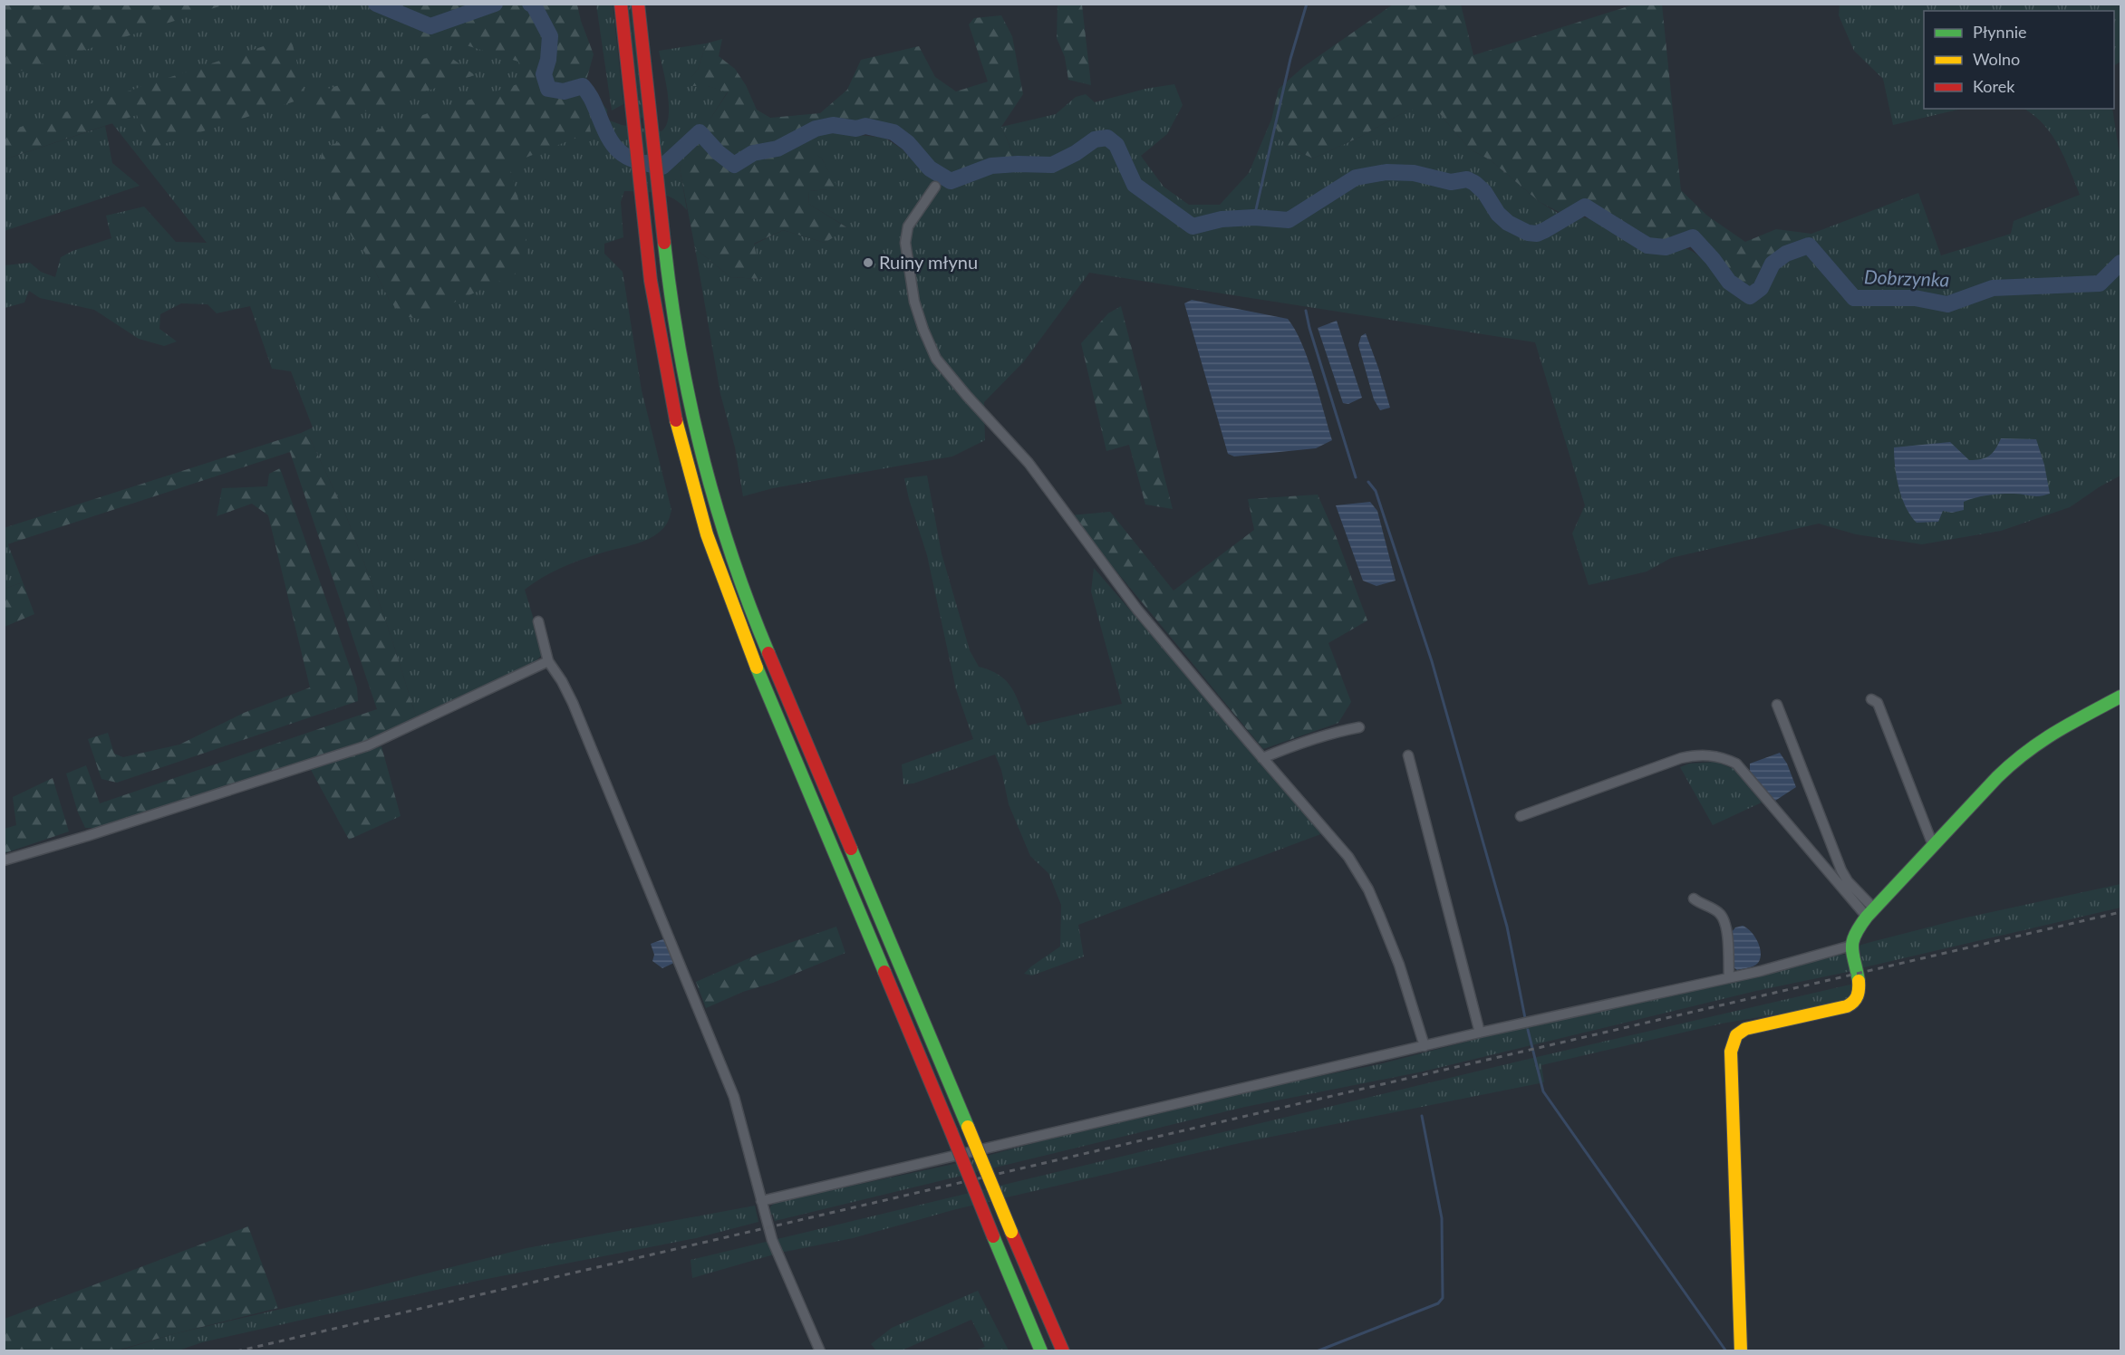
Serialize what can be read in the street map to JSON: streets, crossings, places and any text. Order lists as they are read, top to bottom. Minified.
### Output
{"water":["Dobrzynka"],"places":["Ruiny młynu"],"legend":["Płynnie","Wolno","Korek"]}
